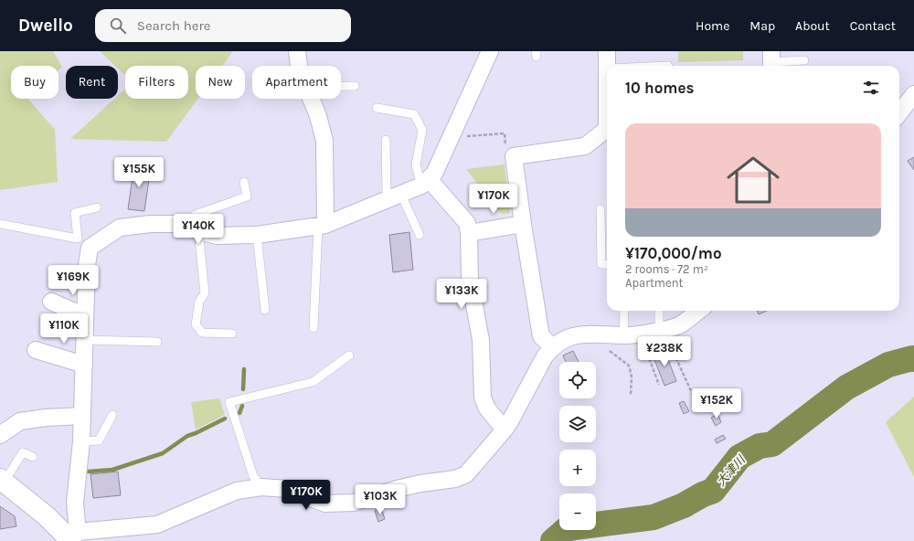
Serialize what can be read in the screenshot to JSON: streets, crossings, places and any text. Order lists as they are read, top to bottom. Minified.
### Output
{"water":["大津川"],"page":{"header":"Dwello","search":"Search here","nav":["Home","Map","About","Contact"],"chip":["Buy","Rent","Filters","New","Apartment"],"heading":"10 homes","list":[{"name":"¥170,000/mo","note":"2 rooms · 72 m² · Apartment"}],"price":["¥155K","¥170K","¥140K","¥169K","¥133K","¥110K","¥238K","¥152K","¥170K","¥103K"],"map_buttons":["+","−"]}}
